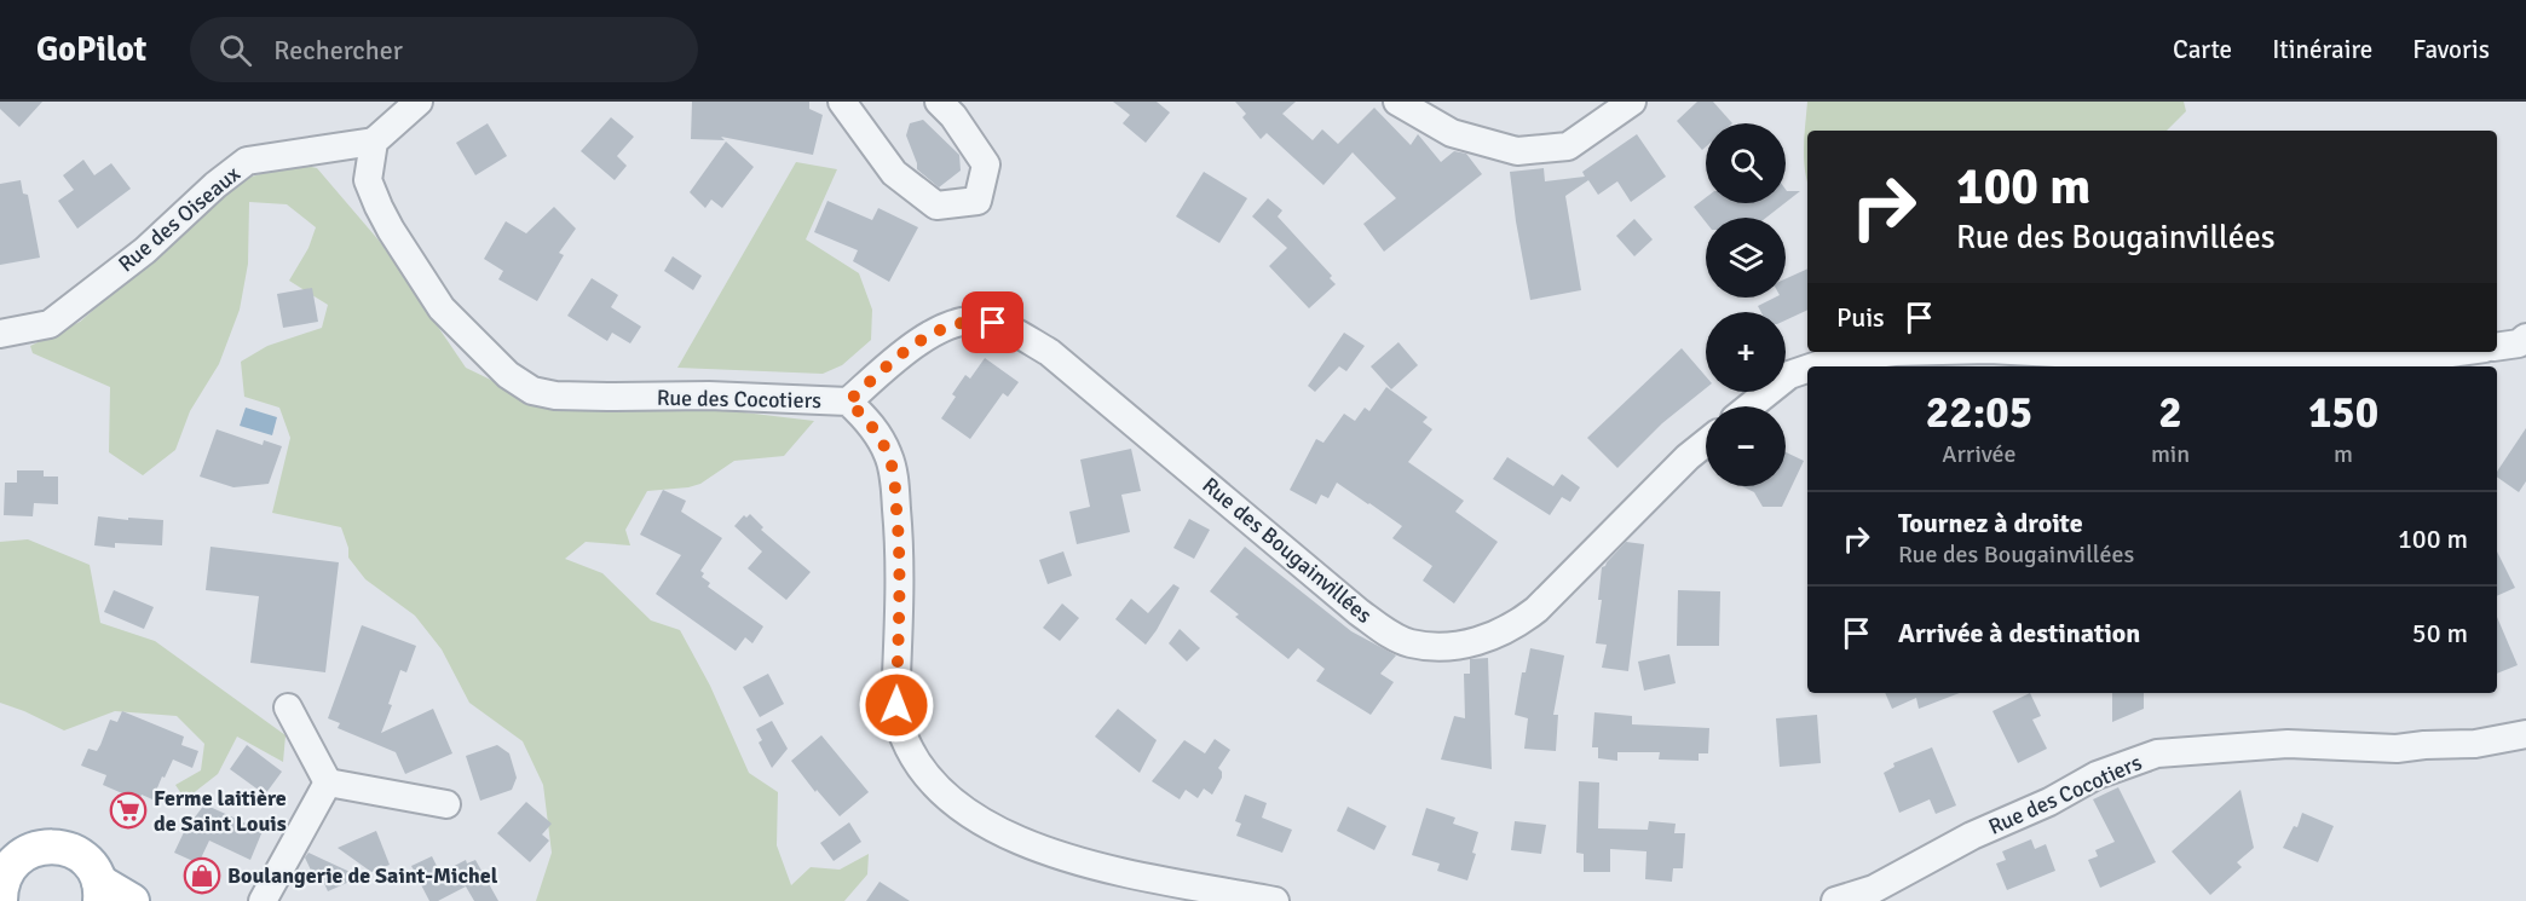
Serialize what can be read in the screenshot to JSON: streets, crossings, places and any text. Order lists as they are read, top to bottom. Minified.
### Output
{"streets":{"street":["Rue des Oiseaux","Rue des Cocotiers","Rue des Bougainvillées"]},"crossings":[["Rue des Oiseaux","Rue des Cocotiers"],["Rue des Cocotiers","Rue des Bougainvillées"]],"places":{"supermarket":["Ferme laitière de Saint Louis"],"shop":["Boulangerie de Saint-Michel"]},"page":{"header":"GoPilot","search":"Rechercher","nav":["Carte","Itinéraire","Favoris"],"map_buttons":["+","−"],"turn":["100 m","Rue des Bougainvillées"],"then":"Puis","eta":["22:05","Arrivée","2","min","150","m"],"list":[{"name":"Tournez à droite","note":"Rue des Bougainvillées","value":"100 m"},{"name":"Arrivée à destination","value":"50 m"}]}}
